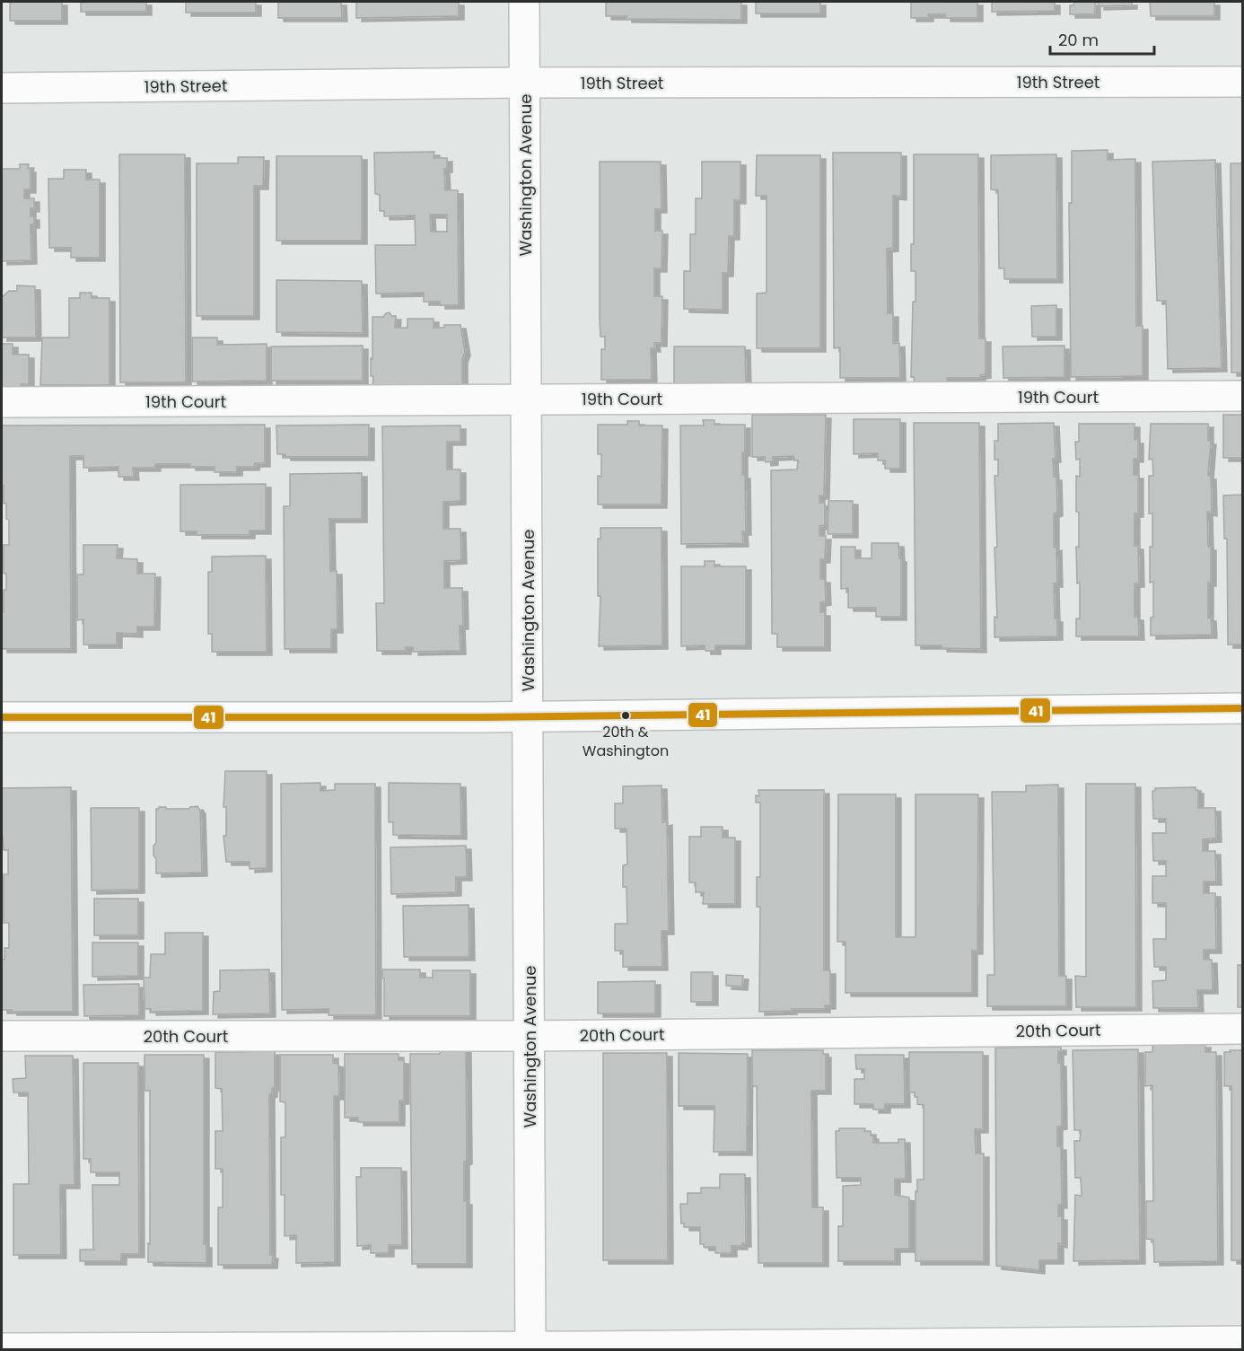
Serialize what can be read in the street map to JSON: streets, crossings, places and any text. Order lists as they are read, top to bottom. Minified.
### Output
{"streets":{"street":["19th Street","Washington Avenue","19th Court","20th Court"]},"crossings":[["19th Street","Washington Avenue"],["Washington Avenue","19th Court"],["Washington Avenue","20th Court"]],"places":["20th & Washington"],"lines":["transit line 41"],"scale_bar":"20 m"}
